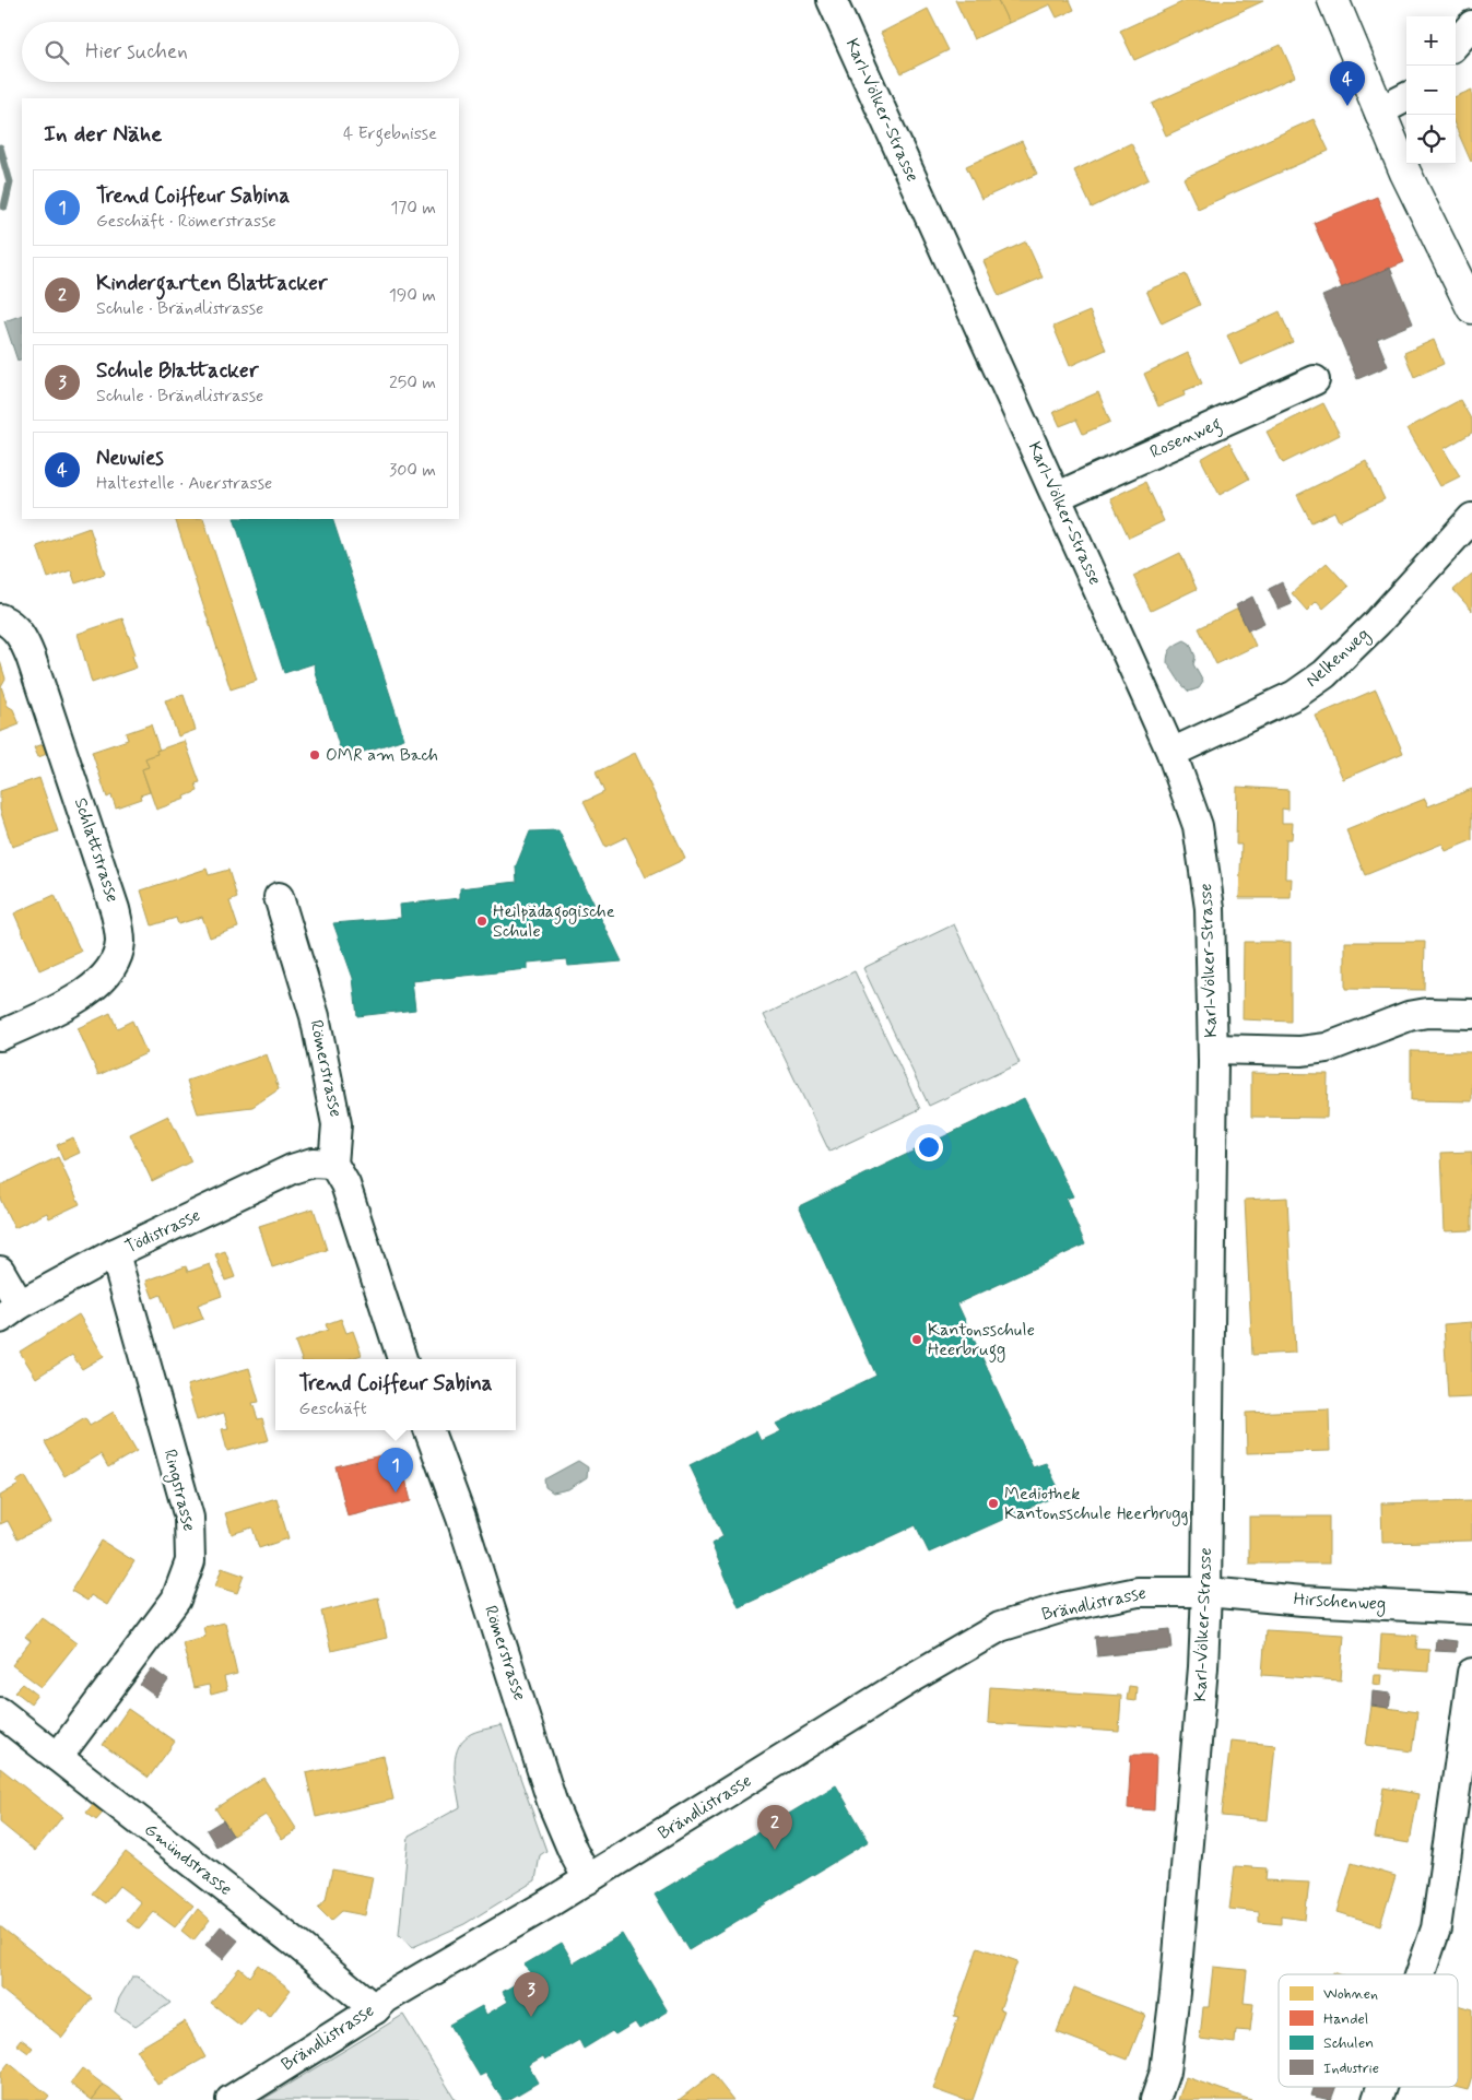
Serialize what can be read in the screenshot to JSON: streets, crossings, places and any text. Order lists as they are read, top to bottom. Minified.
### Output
{"streets":{"street":["Karl-Völker-Strasse","Rosenweg","Nelkenweg","Schlattstrasse","Römerstrasse","Tödistrasse","Ringstrasse","Hirschenweg","Brändlistrasse","Gmündstrasse"]},"crossings":[["Karl-Völker-Strasse","Rosenweg"],["Karl-Völker-Strasse","Nelkenweg"],["Karl-Völker-Strasse","Hirschenweg"],["Karl-Völker-Strasse","Brändlistrasse"],["Römerstrasse","Tödistrasse"],["Römerstrasse","Brändlistrasse"],["Tödistrasse","Ringstrasse"],["Ringstrasse","Gmündstrasse"],["Hirschenweg","Brändlistrasse"],["Brändlistrasse","Gmündstrasse"]],"places":["OMR am Bach","Heilpädagogische Schule","Kantonsschule Heerbrugg","Mediothek Kantonsschule Heerbrugg"],"legend":["Wohnen","Handel","Schulen","Industrie"],"page":{"map_buttons":["+","−"],"search":"Hier suchen","pins":["4","1","2","3"],"heading":["In der Nähe","4 Ergebnisse"],"list":[{"mark":"1","name":"Trend Coiffeur Sabina","note":"Geschäft · Römerstrasse","value":"170 m"},{"mark":"2","name":"Kindergarten Blattacker","note":"Schule · Brändlistrasse","value":"190 m"},{"mark":"3","name":"Schule Blattacker","note":"Schule · Brändlistrasse","value":"250 m"},{"mark":"4","name":"Neuwies","note":"Haltestelle · Auerstrasse","value":"300 m"}],"popup":["Trend Coiffeur Sabina","Geschäft"]}}
